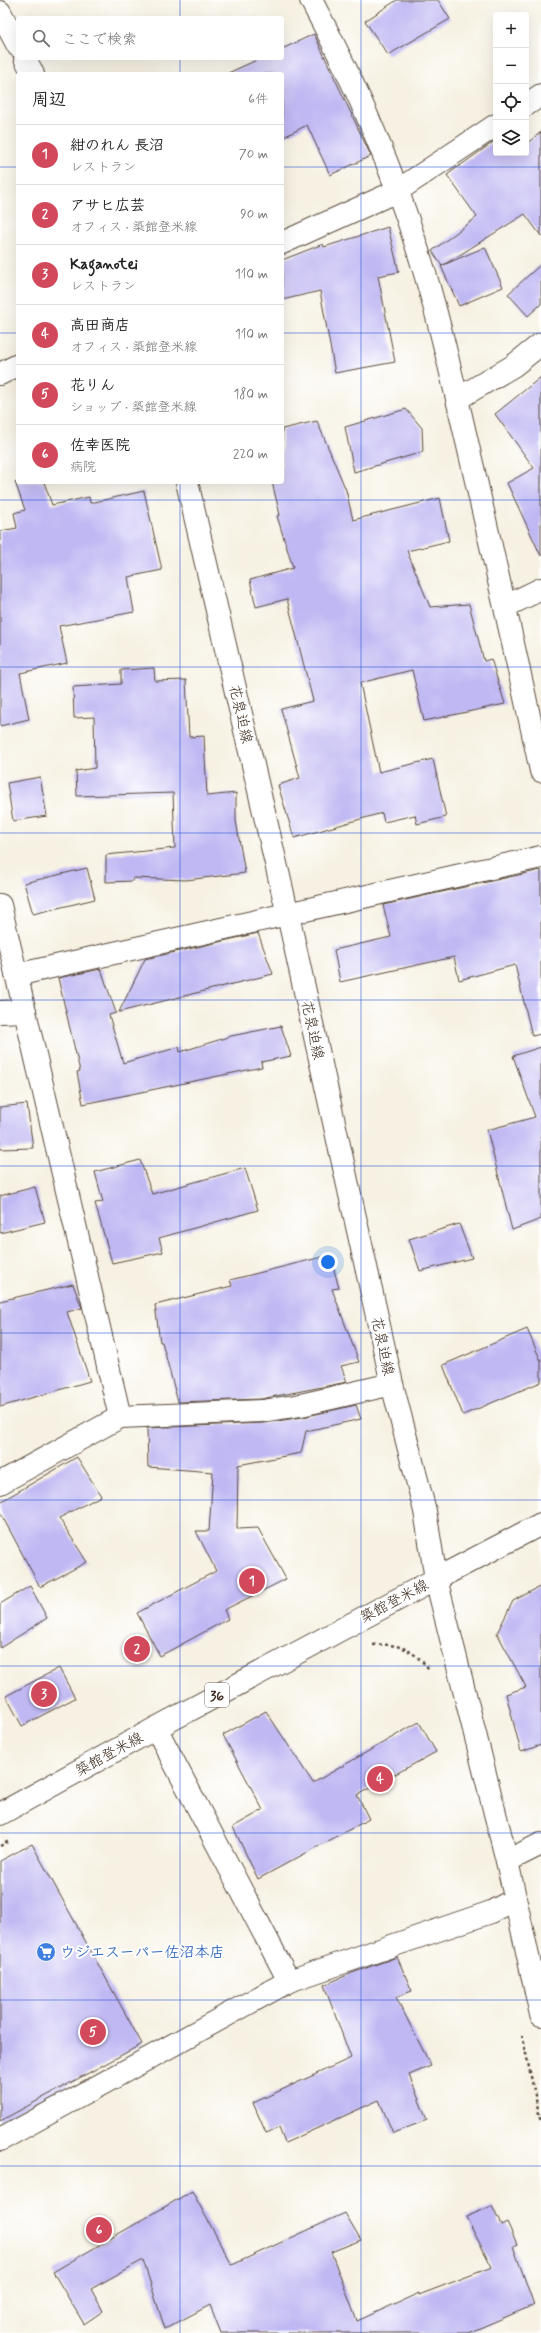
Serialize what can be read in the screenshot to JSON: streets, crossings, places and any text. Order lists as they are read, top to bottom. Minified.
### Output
{"streets":{"street":["花泉迫線","築館登米線","36"]},"crossings":[["花泉迫線","築館登米線"]],"places":{"supermarket":["ウジエスーパー佐沼本店"]},"page":{"map_buttons":["+","−"],"search":"ここで検索","heading":["周辺","6件"],"list":[{"mark":"1","name":"紺のれん 長沼","note":"レストラン","value":"70 m"},{"mark":"2","name":"アサヒ広芸","note":"オフィス · 築館登米線","value":"90 m"},{"mark":"3","name":"Kaganotei","note":"レストラン","value":"110 m"},{"mark":"4","name":"高田商店","note":"オフィス · 築館登米線","value":"110 m"},{"mark":"5","name":"花りん","note":"ショップ · 築館登米線","value":"180 m"},{"mark":"6","name":"佐幸医院","note":"病院","value":"220 m"}],"pins":["1","2","3","4","5","6"]}}
